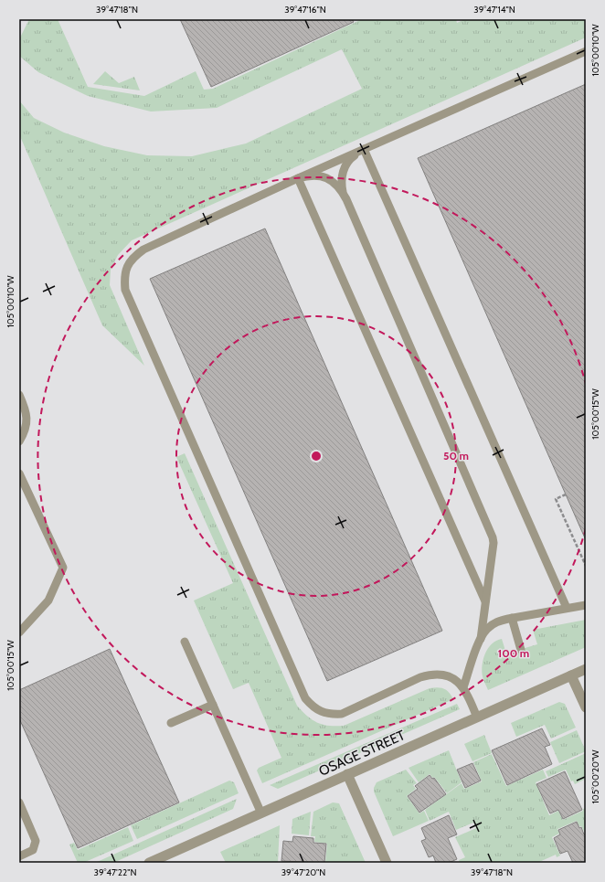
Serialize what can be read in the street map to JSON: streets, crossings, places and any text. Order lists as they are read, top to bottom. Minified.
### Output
{"streets":{"street":["OSAGE STREET"]},"coordinates":["39°47'18\"N","39°47'16\"N","39°47'14\"N","105°00'10\"W","105°00'15\"W","105°00'20\"W","39°47'22\"N","39°47'20\"N"],"rings":["50 m","100 m"]}
